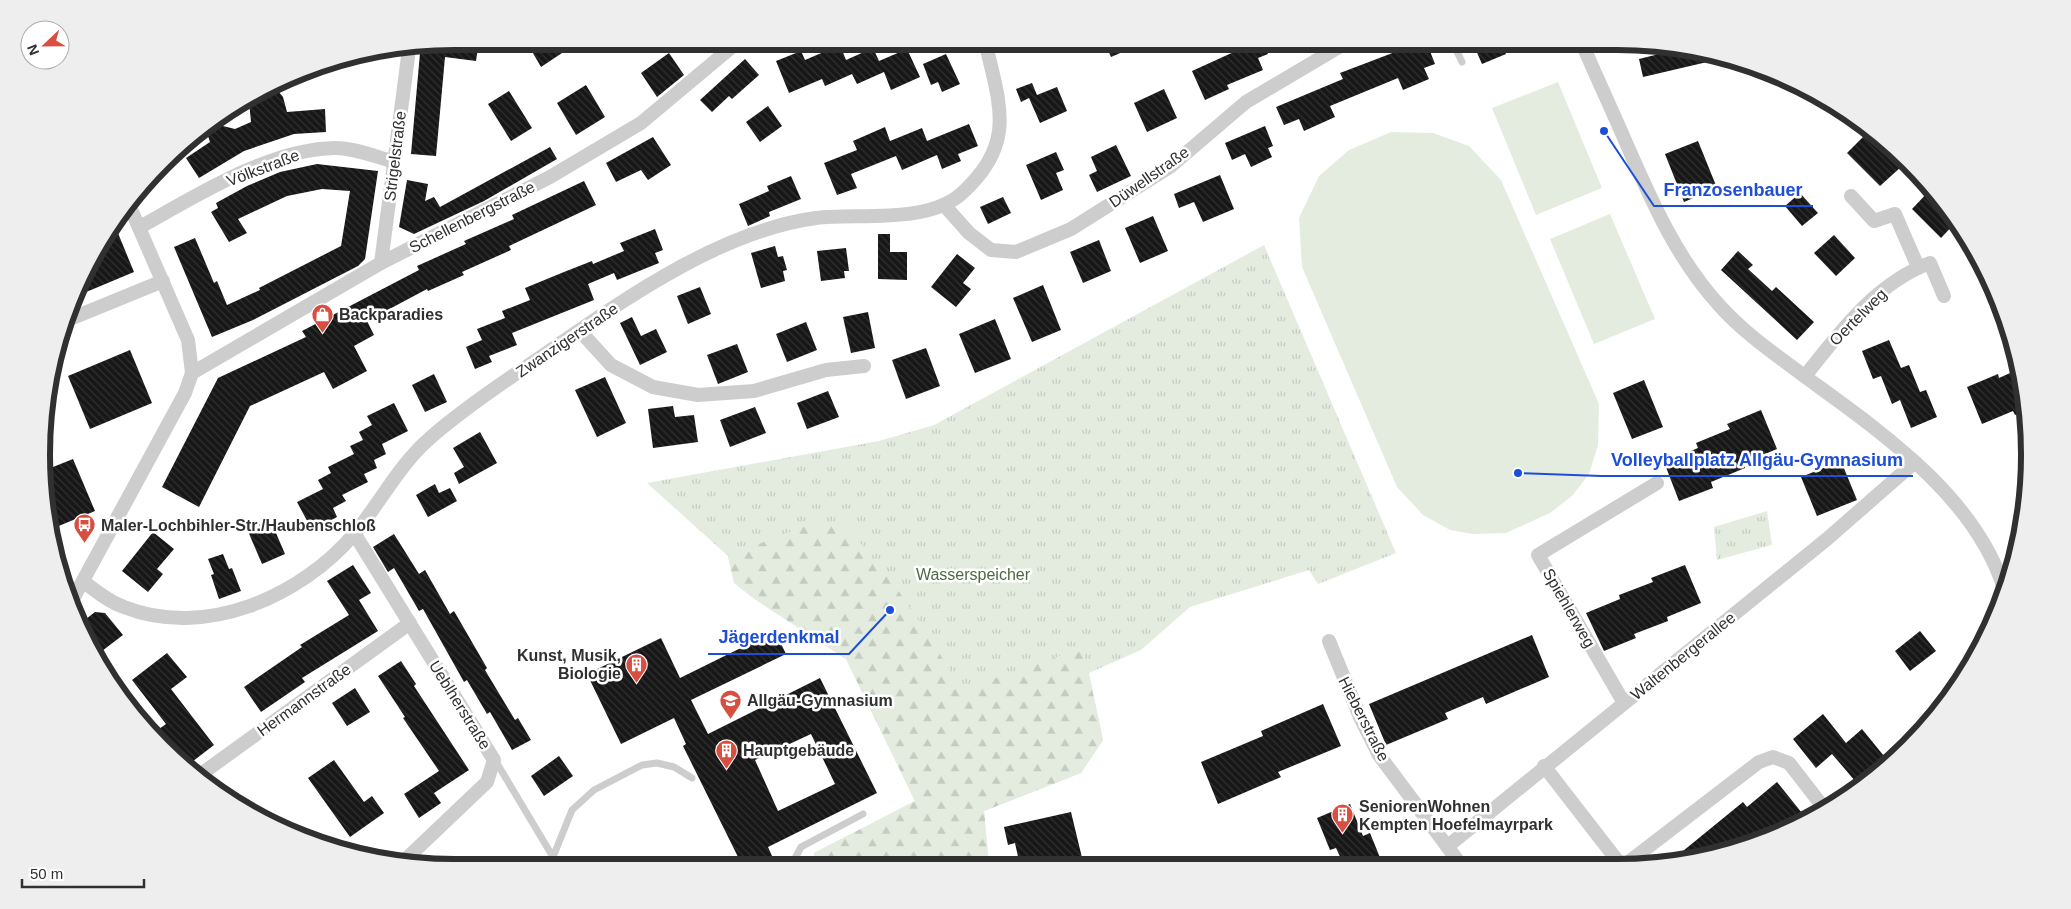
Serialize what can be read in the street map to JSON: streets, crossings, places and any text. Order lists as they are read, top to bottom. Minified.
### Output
{"streets":{"street":["Strigelstraße","Völkstraße","Düwellstraße","Schellenbergstraße","Oertelweg","Zwanzigerstraße","Spiehlerweg","Waltenbergerallee","Hermannstraße","Ueblherstraße","Hieberstraße"]},"crossings":[["Strigelstraße","Völkstraße"],["Strigelstraße","Schellenbergstraße"],["Düwellstraße","Zwanzigerstraße"],["Zwanzigerstraße","Ueblherstraße"],["Spiehlerweg","Waltenbergerallee"],["Waltenbergerallee","Hieberstraße"],["Hermannstraße","Ueblherstraße"]],"parks":["Wasserspeicher"],"places":{"other":["Franzosenbauer","Volleyballplatz Allgäu-Gymnasium","Jägerdenkmal"],"shop":["Backparadies"],"bus stop":["Maler-Lochbihler-Str./Haubenschloß"],"building":["Kunst, Musik, Biologie","Hauptgebäude","SeniorenWohnen Kempten Hoefelmayrpark"],"school or university":["Allgäu-Gymnasium"]},"scale_bar":"50 m","north":"left"}
